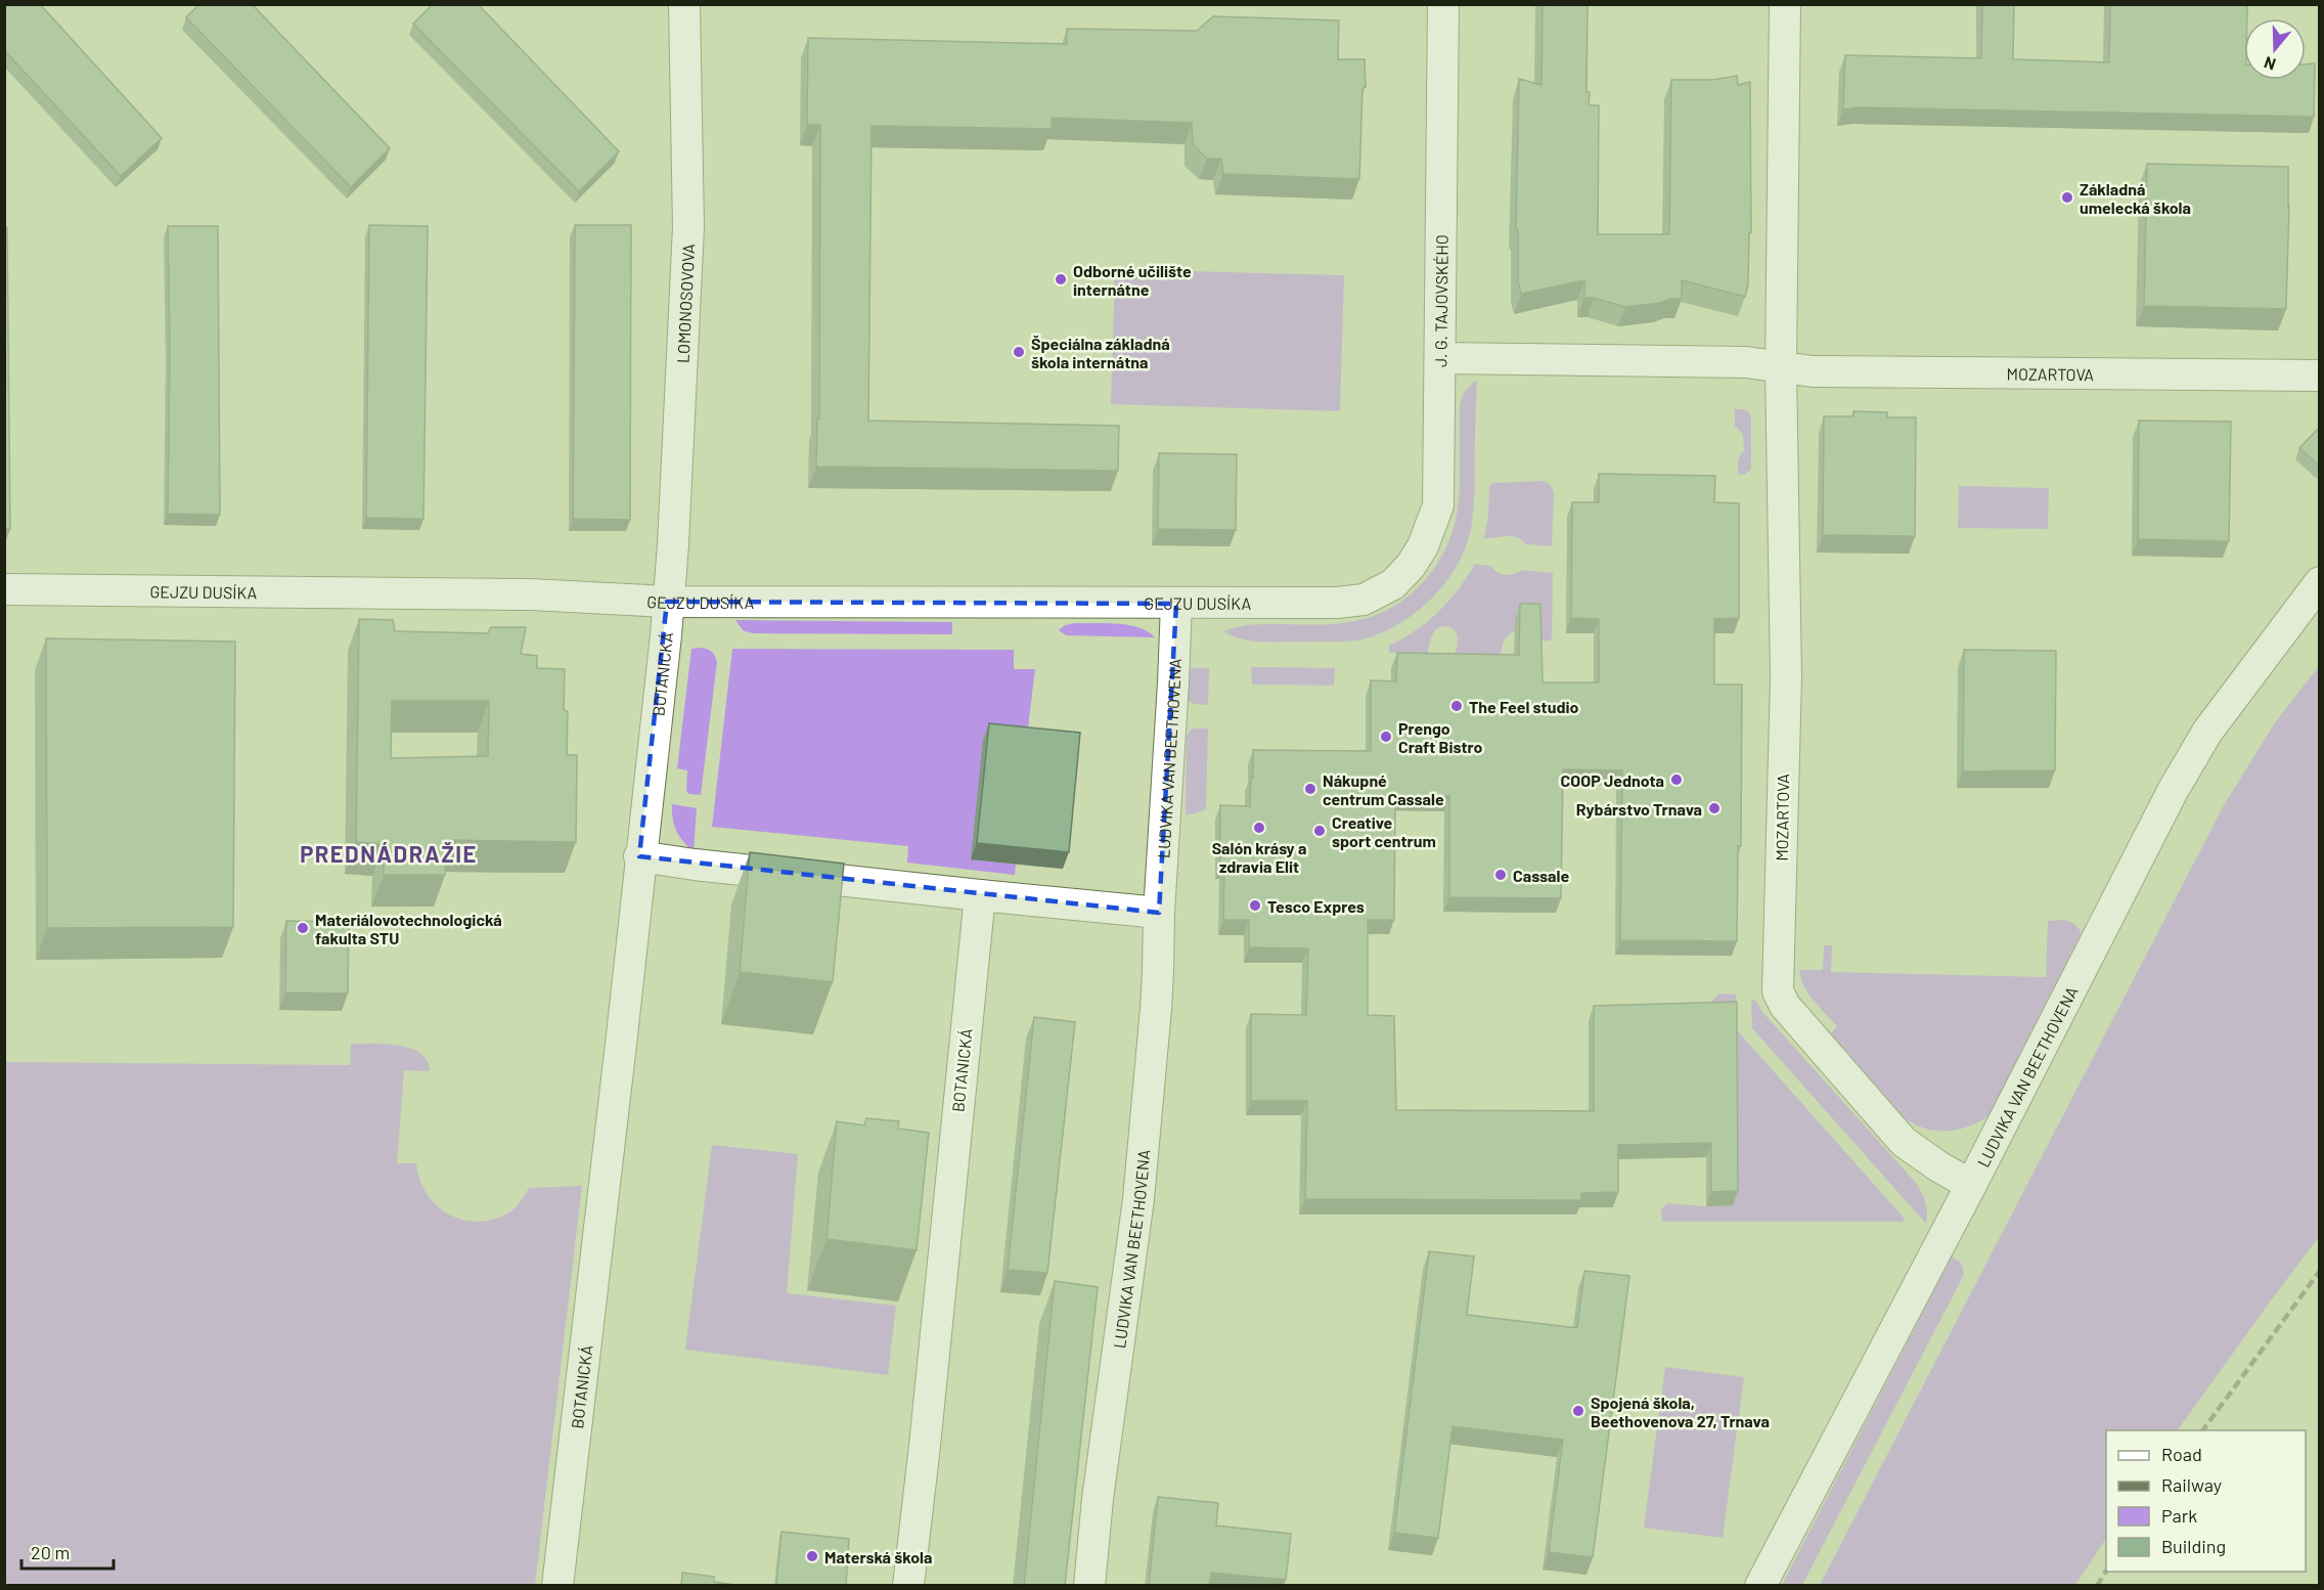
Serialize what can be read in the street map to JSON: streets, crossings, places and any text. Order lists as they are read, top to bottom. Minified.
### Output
{"streets":{"street":["J. G. TAJOVSKÉHO","LOMONOSOVOVA","MOZARTOVA","GEJZU DUSÍKA","BOTANICKÁ","LUDVIKA VAN BEETHOVENA"]},"crossings":[["J. G. TAJOVSKÉHO","GEJZU DUSÍKA"],["LOMONOSOVOVA","GEJZU DUSÍKA"],["LOMONOSOVOVA","BOTANICKÁ"],["MOZARTOVA","LUDVIKA VAN BEETHOVENA"],["GEJZU DUSÍKA","BOTANICKÁ"],["GEJZU DUSÍKA","LUDVIKA VAN BEETHOVENA"]],"districts":["PREDNÁDRAŽIE"],"places":["Základná umelecká škola","Odborné učilište internátne","Špeciálna základná škola internátna","The Feel studio","Prengo Craft Bistro","COOP Jednota","Nákupné centrum Cassale","Rybárstvo Trnava","Salón krásy a zdravia Elit","Creative sport centrum","Cassale","Tesco Expres","Materiálovotechnologická fakulta STU","Spojená škola, Beethovenova 27, Trnava","Materská škola"],"legend":["Road","Railway","Park","Building"],"scale_bar":"20 m","north":"bottom"}
